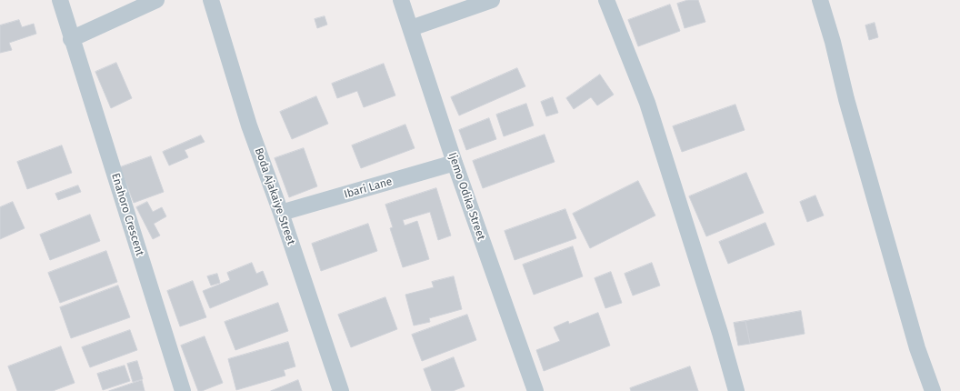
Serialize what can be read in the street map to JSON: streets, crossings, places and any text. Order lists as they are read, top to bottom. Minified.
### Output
{"streets":{"street":["Ibari Lane","Boda Ajakaiye Street","Ijemo Odika Street","Enahoro Crescent"]},"crossings":[["Ibari Lane","Boda Ajakaiye Street"],["Ibari Lane","Ijemo Odika Street"]]}
